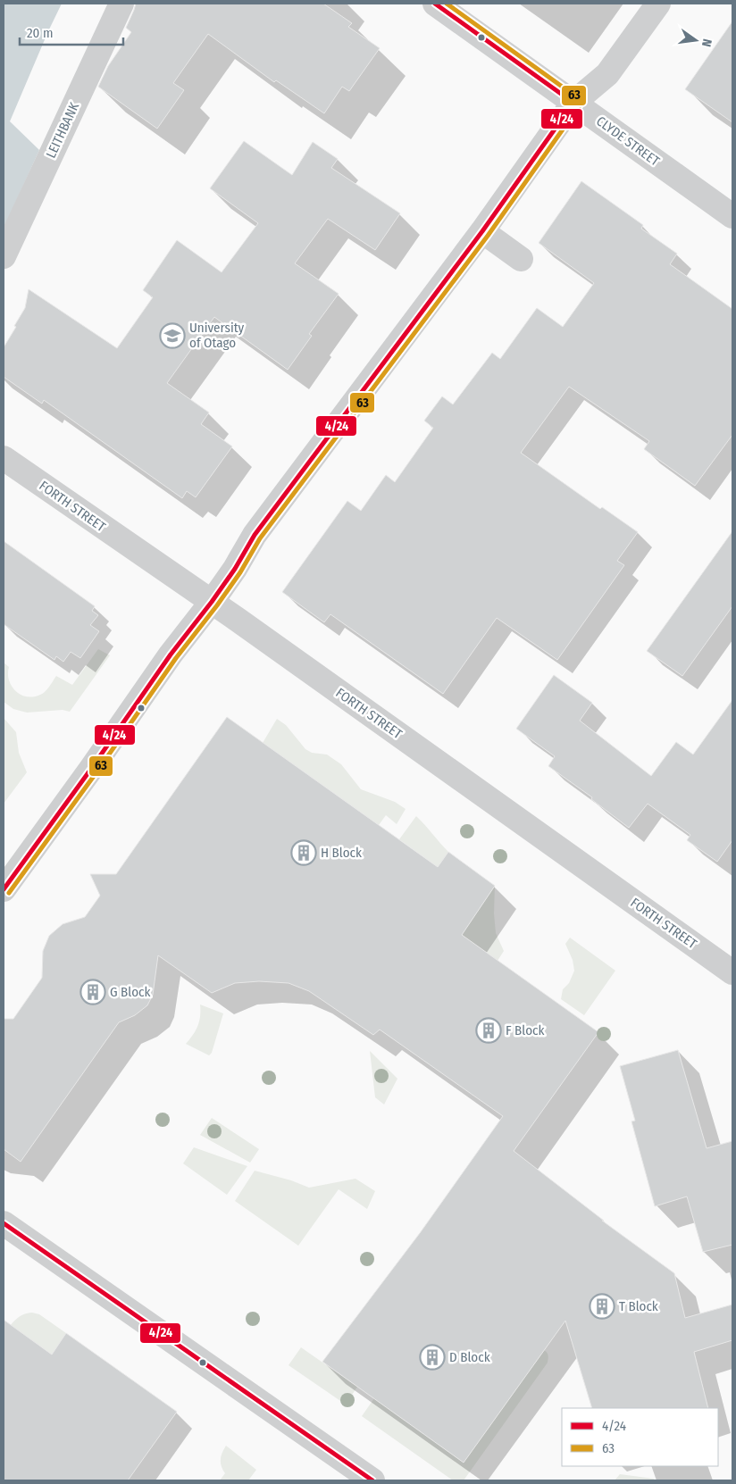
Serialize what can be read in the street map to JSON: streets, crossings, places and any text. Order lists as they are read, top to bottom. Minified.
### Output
{"streets":{"street":["LEITHBANK","CLYDE STREET","FORTH STREET"]},"places":{"school or university":["University of Otago"],"building":["H Block","G Block","F Block","T Block","D Block"]},"lines":["transit line 4/24","transit line 63"],"legend":["4/24","63"],"scale_bar":"20 m","north":"right"}
